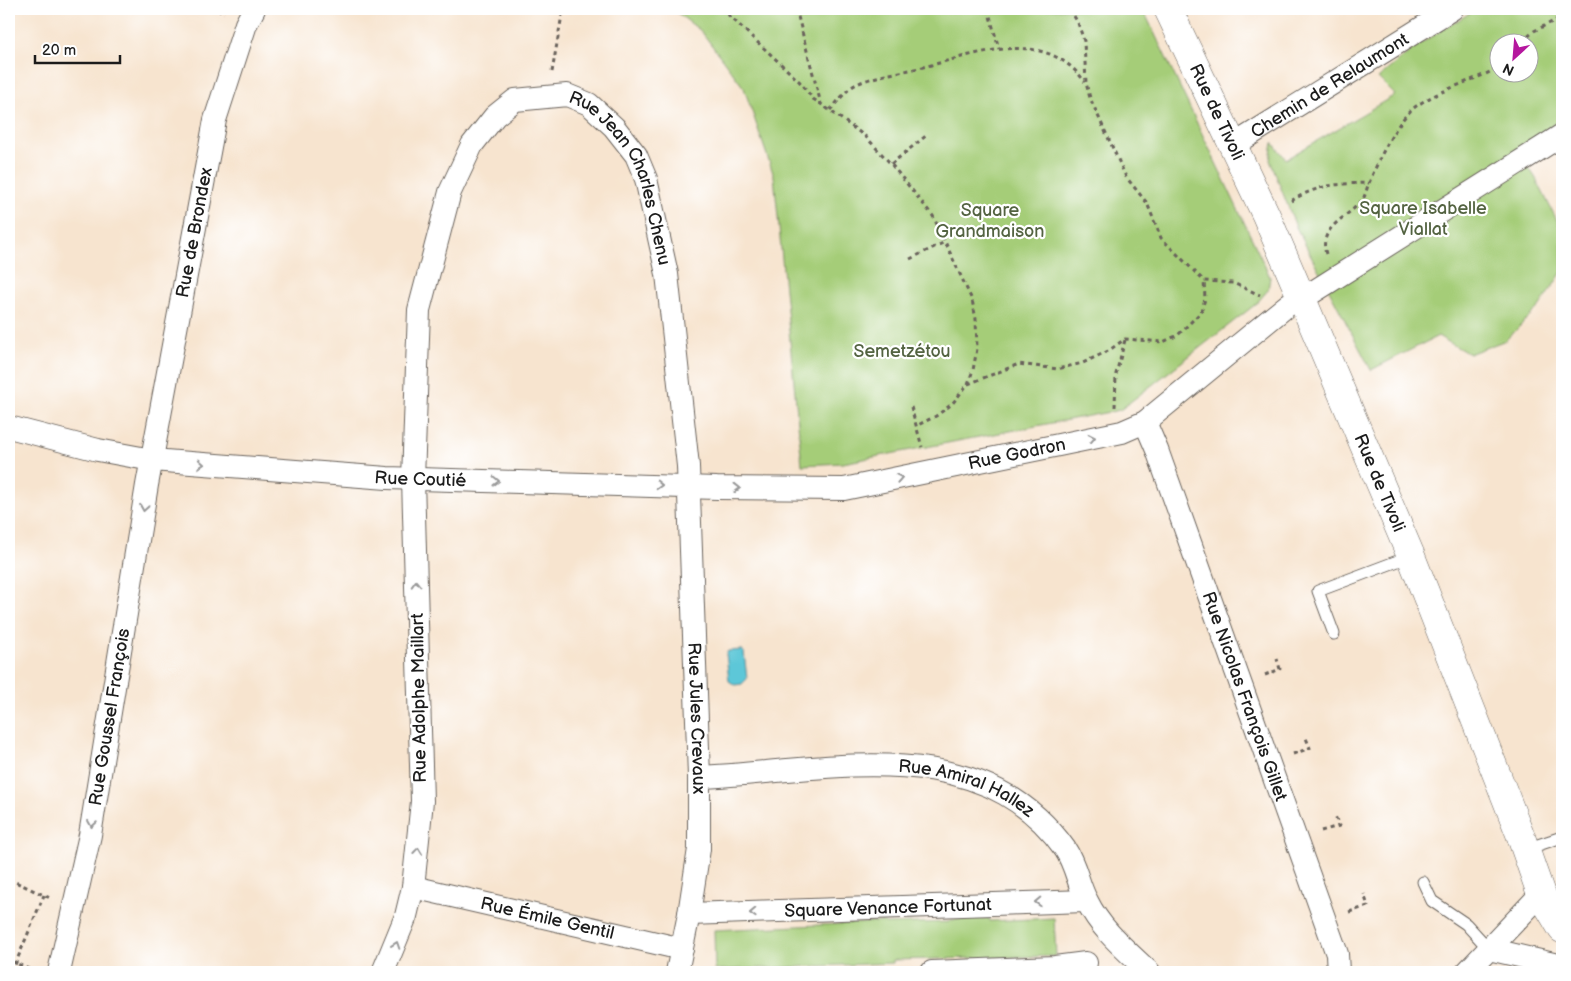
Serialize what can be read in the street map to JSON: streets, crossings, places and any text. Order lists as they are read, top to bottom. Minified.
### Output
{"streets":{"street":["Chemin de Relaumont","Rue de Tivoli","Rue Jean Charles Chenu","Rue de Brondex","Rue Godron","Rue Coutié","Rue Nicolas François Gillet","Rue Adolphe Maillart","Rue Goussel François","Rue Jules Crevaux","Rue Amiral Hallez","Square Venance Fortunat","Rue Émile Gentil"]},"crossings":[["Chemin de Relaumont","Rue de Tivoli"],["Rue de Tivoli","Rue Godron"],["Rue Jean Charles Chenu","Rue Godron"],["Rue Jean Charles Chenu","Rue Coutié"],["Rue Jean Charles Chenu","Rue Adolphe Maillart"],["Rue Jean Charles Chenu","Rue Jules Crevaux"],["Rue de Brondex","Rue Coutié"],["Rue de Brondex","Rue Goussel François"],["Rue Godron","Rue Coutié"],["Rue Godron","Rue Nicolas François Gillet"],["Rue Godron","Rue Jules Crevaux"],["Rue Coutié","Rue Adolphe Maillart"],["Rue Coutié","Rue Goussel François"],["Rue Coutié","Rue Jules Crevaux"],["Rue Adolphe Maillart","Rue Émile Gentil"],["Rue Jules Crevaux","Rue Amiral Hallez"],["Rue Jules Crevaux","Square Venance Fortunat"],["Rue Jules Crevaux","Rue Émile Gentil"],["Rue Amiral Hallez","Square Venance Fortunat"]],"one_way":["Rue Godron","Rue Coutié","Rue Adolphe Maillart","Rue Goussel François"],"parks":["Square Isabelle Viallat","Square Grandmaison","Semetzétou"],"scale_bar":"20 m","north":"bottom left"}
